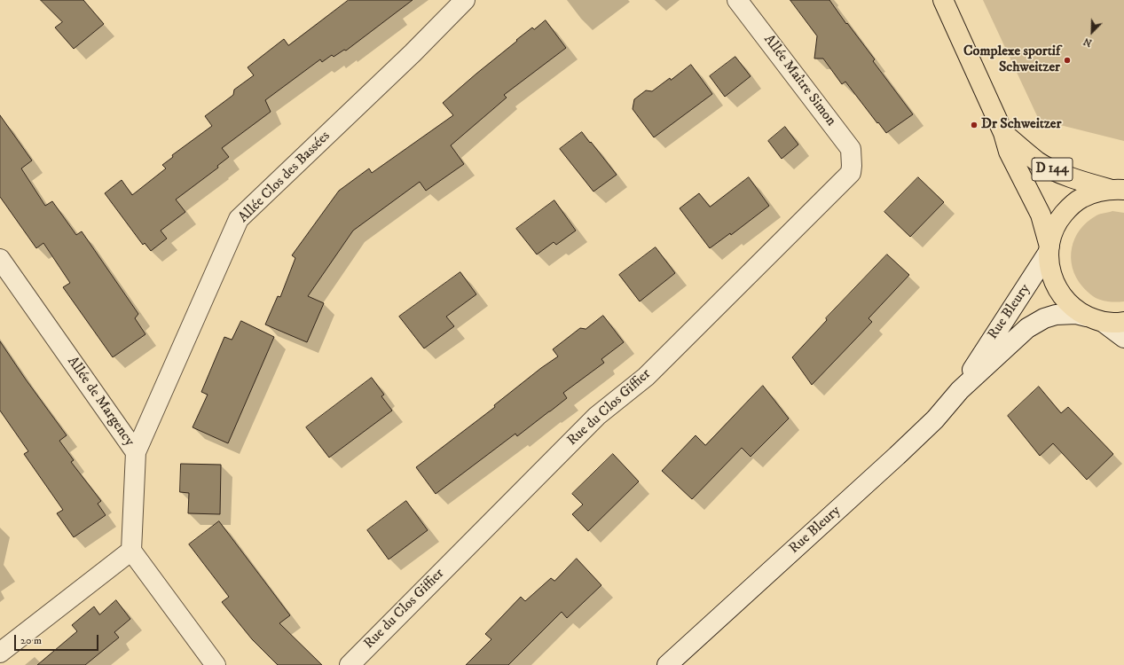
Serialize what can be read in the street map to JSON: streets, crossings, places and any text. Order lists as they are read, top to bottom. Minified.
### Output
{"streets":{"main road":["D 144"],"street":["Allée Maître Simon","Allée Clos des Bassées","Rue Bleury","Allée de Margency","Rue du Clos Giffier"]},"crossings":[["Allée Maître Simon","Rue du Clos Giffier"],["D 144","Rue Bleury"],["Allée Clos des Bassées","Allée de Margency"]],"places":["Complexe sportif Schweitzer","Dr Schweitzer"],"scale_bar":"20 m","north":"bottom left"}
